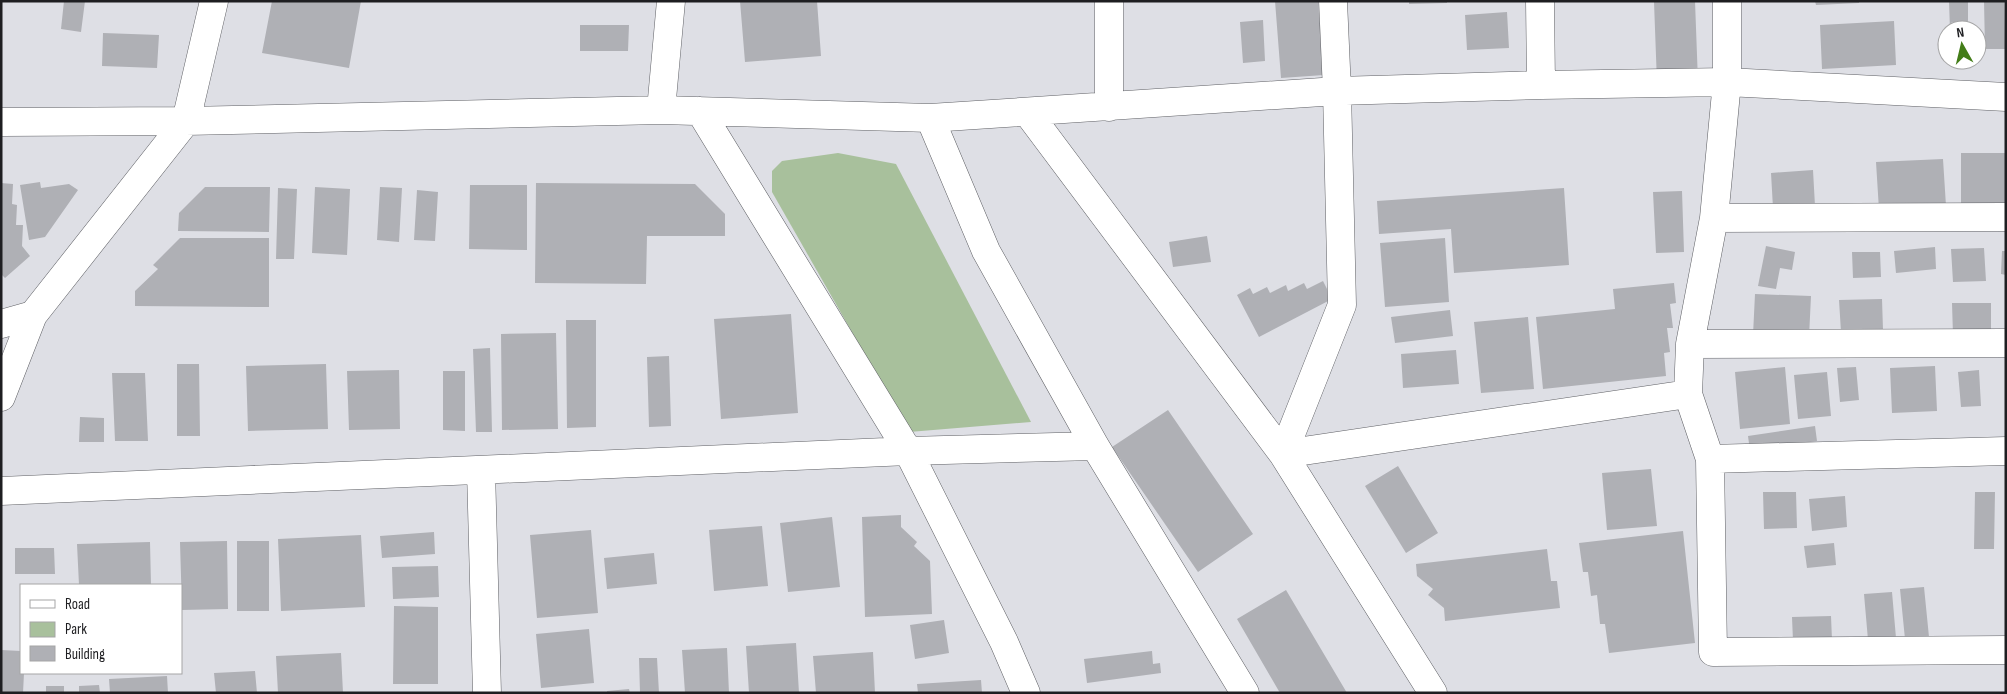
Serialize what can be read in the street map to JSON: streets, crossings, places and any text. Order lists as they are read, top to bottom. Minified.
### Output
{"legend":["Road","Park","Building"],"north":"top"}
